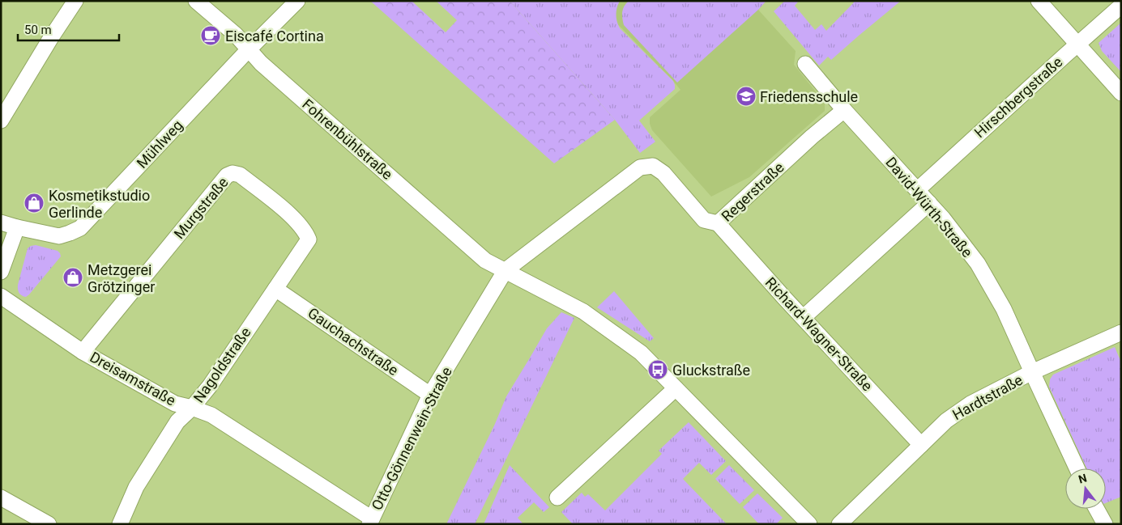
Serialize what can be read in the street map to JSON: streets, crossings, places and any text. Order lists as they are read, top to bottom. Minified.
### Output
{"streets":{"street":["Hirschbergstraße","Fohrenbühlstraße","Mühlweg","Regerstraße","David-Würth-Straße","Murgstraße","Richard-Wagner-Straße","Gauchachstraße","Nagoldstraße","Dreisamstraße","Hardtstraße","Otto-Gönnenwein-Straße"]},"crossings":[["Hirschbergstraße","David-Würth-Straße"],["Fohrenbühlstraße","Mühlweg"],["Fohrenbühlstraße","Regerstraße"],["Fohrenbühlstraße","Otto-Gönnenwein-Straße"],["Regerstraße","David-Würth-Straße"],["Regerstraße","Richard-Wagner-Straße"],["Regerstraße","Otto-Gönnenwein-Straße"],["David-Würth-Straße","Hardtstraße"],["Murgstraße","Gauchachstraße"],["Murgstraße","Nagoldstraße"],["Murgstraße","Dreisamstraße"],["Richard-Wagner-Straße","Hardtstraße"],["Gauchachstraße","Nagoldstraße"],["Gauchachstraße","Otto-Gönnenwein-Straße"],["Nagoldstraße","Dreisamstraße"],["Dreisamstraße","Otto-Gönnenwein-Straße"]],"places":{"cafe":["Eiscafé Cortina"],"school or university":["Friedensschule"],"shop":["Kosmetikstudio Gerlinde","Metzgerei Grötzinger"],"bus stop":["Gluckstraße"]},"scale_bar":"50 m","north":"top"}
